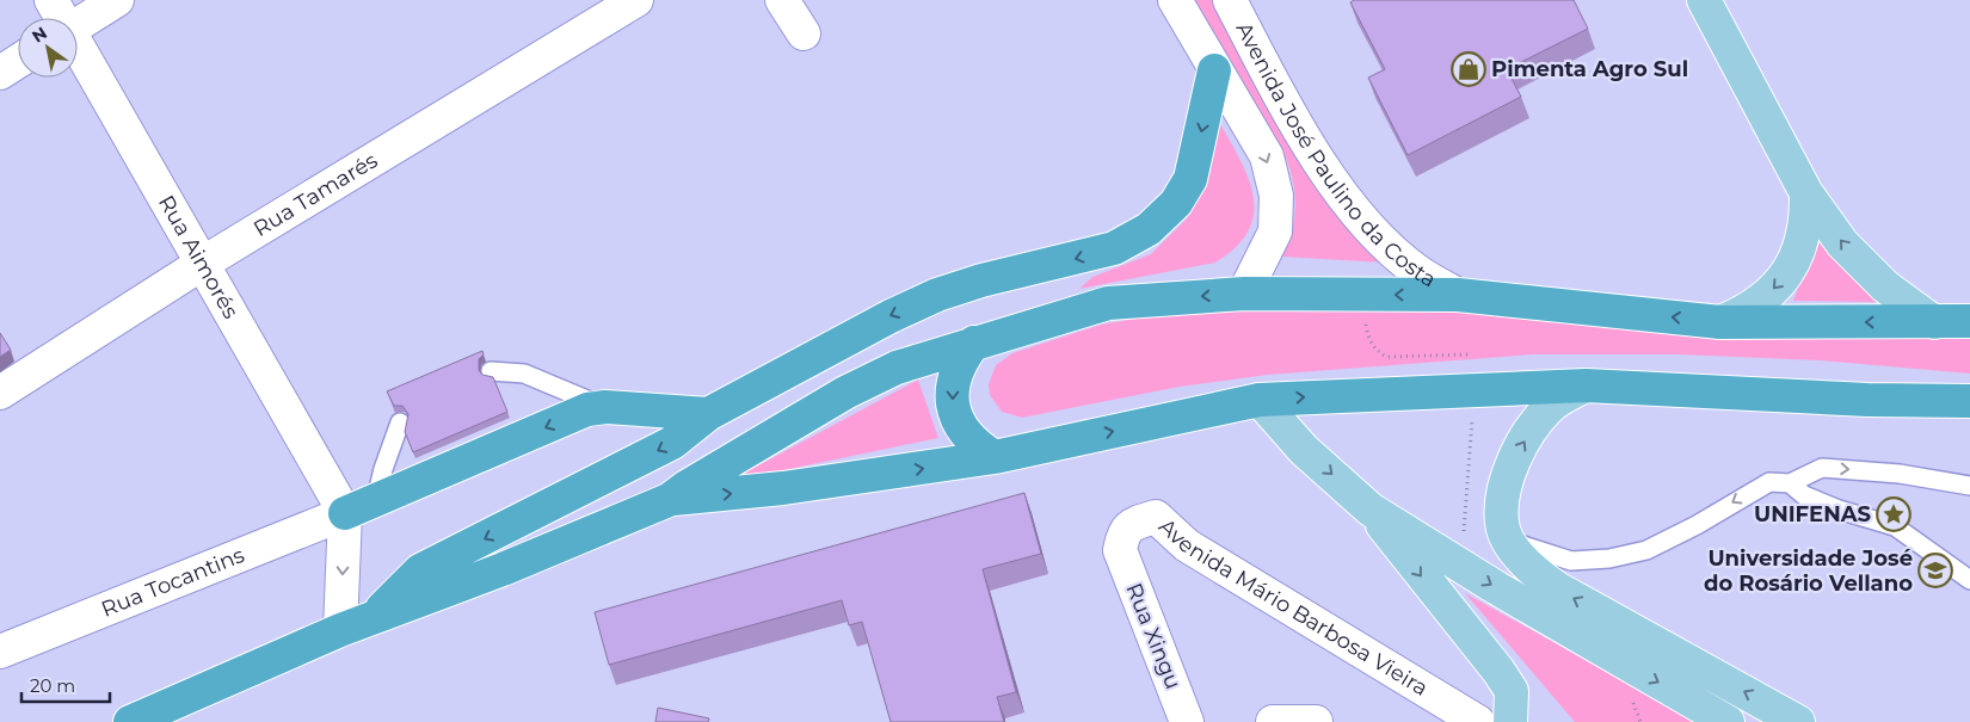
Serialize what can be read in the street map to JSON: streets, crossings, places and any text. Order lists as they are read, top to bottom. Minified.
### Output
{"streets":{"street":["Avenida José Paulino da Costa","Rua Tamarés","Rua Aimorés","Rua Tocantins","Avenida Mário Barbosa Vieira","Rua Xingu"]},"crossings":[["Rua Tamarés","Rua Aimorés"],["Rua Aimorés","Rua Tocantins"],["Avenida Mário Barbosa Vieira","Rua Xingu"]],"places":{"shop":["Pimenta Agro Sul"],"place":["UNIFENAS"],"school or university":["Universidade José do Rosário Vellano"]},"scale_bar":"20 m","north":"top left"}
